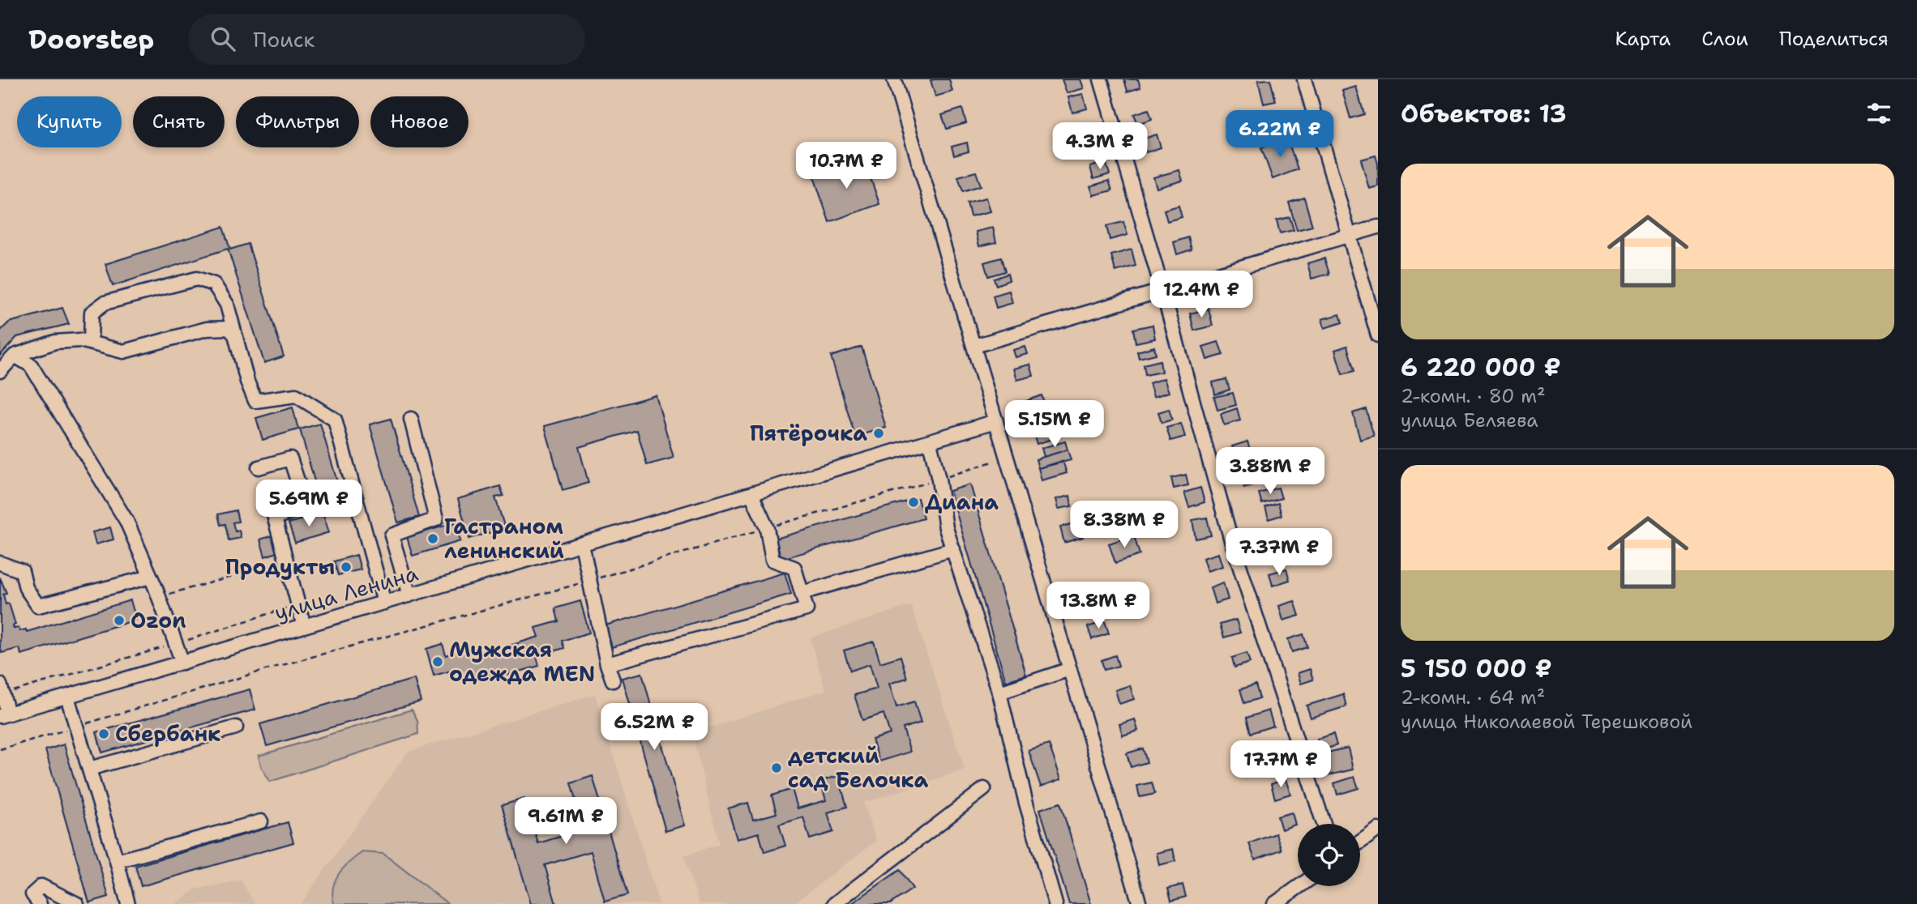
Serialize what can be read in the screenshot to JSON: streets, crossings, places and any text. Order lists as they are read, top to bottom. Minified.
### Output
{"streets":{"street":["улица Ленина"]},"places":["Пятёрочка","Диана","Гастраном ленинский","Продукты","Ozon","Мужская одежда MEN","Сбербанк","детский сад Белочка"],"page":{"header":"Doorstep","search":"Поиск","nav":["Карта","Слои","Поделиться"],"heading":"Объектов: 13","chip":["Купить","Снять","Фильтры","Новое"],"price":["6.22M ₽","4.3M ₽","10.7M ₽","12.4M ₽","5.15M ₽","3.88M ₽","5.69M ₽","8.38M ₽","7.37M ₽","13.8M ₽","6.52M ₽","17.7M ₽","9.61M ₽"],"list":[{"name":"6 220 000 ₽","note":"2-комн. · 80 m² · улица Беляева"},{"name":"5 150 000 ₽","note":"2-комн. · 64 m² · улица Николаевой Терешковой"}]}}
